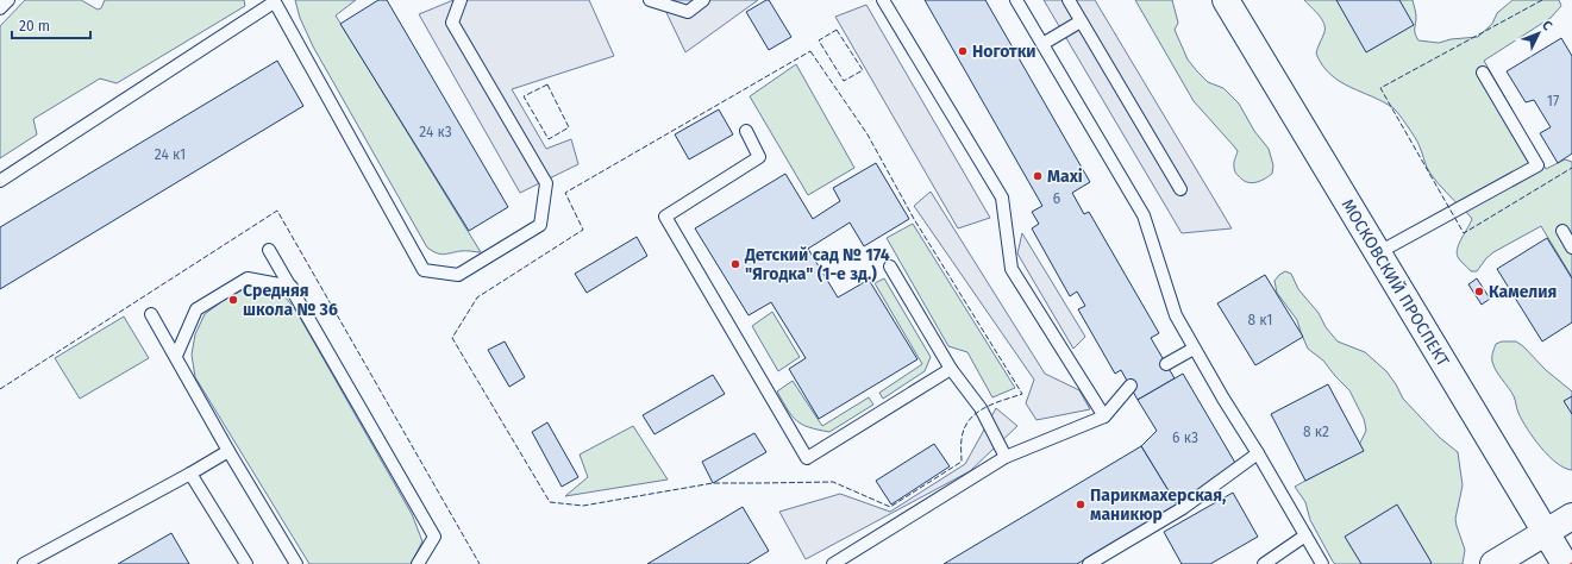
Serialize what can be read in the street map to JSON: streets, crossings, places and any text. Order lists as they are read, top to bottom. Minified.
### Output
{"streets":{"main road":["МОСКОВСКИЙ ПРОСПЕКТ"]},"places":["Ноготки","Maxi","Детский сад № 174 \"Ягодка\" (1-е зд.)","Камелия","Средняя школа № 36","Парикмахерская, маникюр"],"house_numbers":["17","24 к3","24 к1","6","8 к1","8 к2","6 к3"],"scale_bar":"20 m","north":"top right"}
